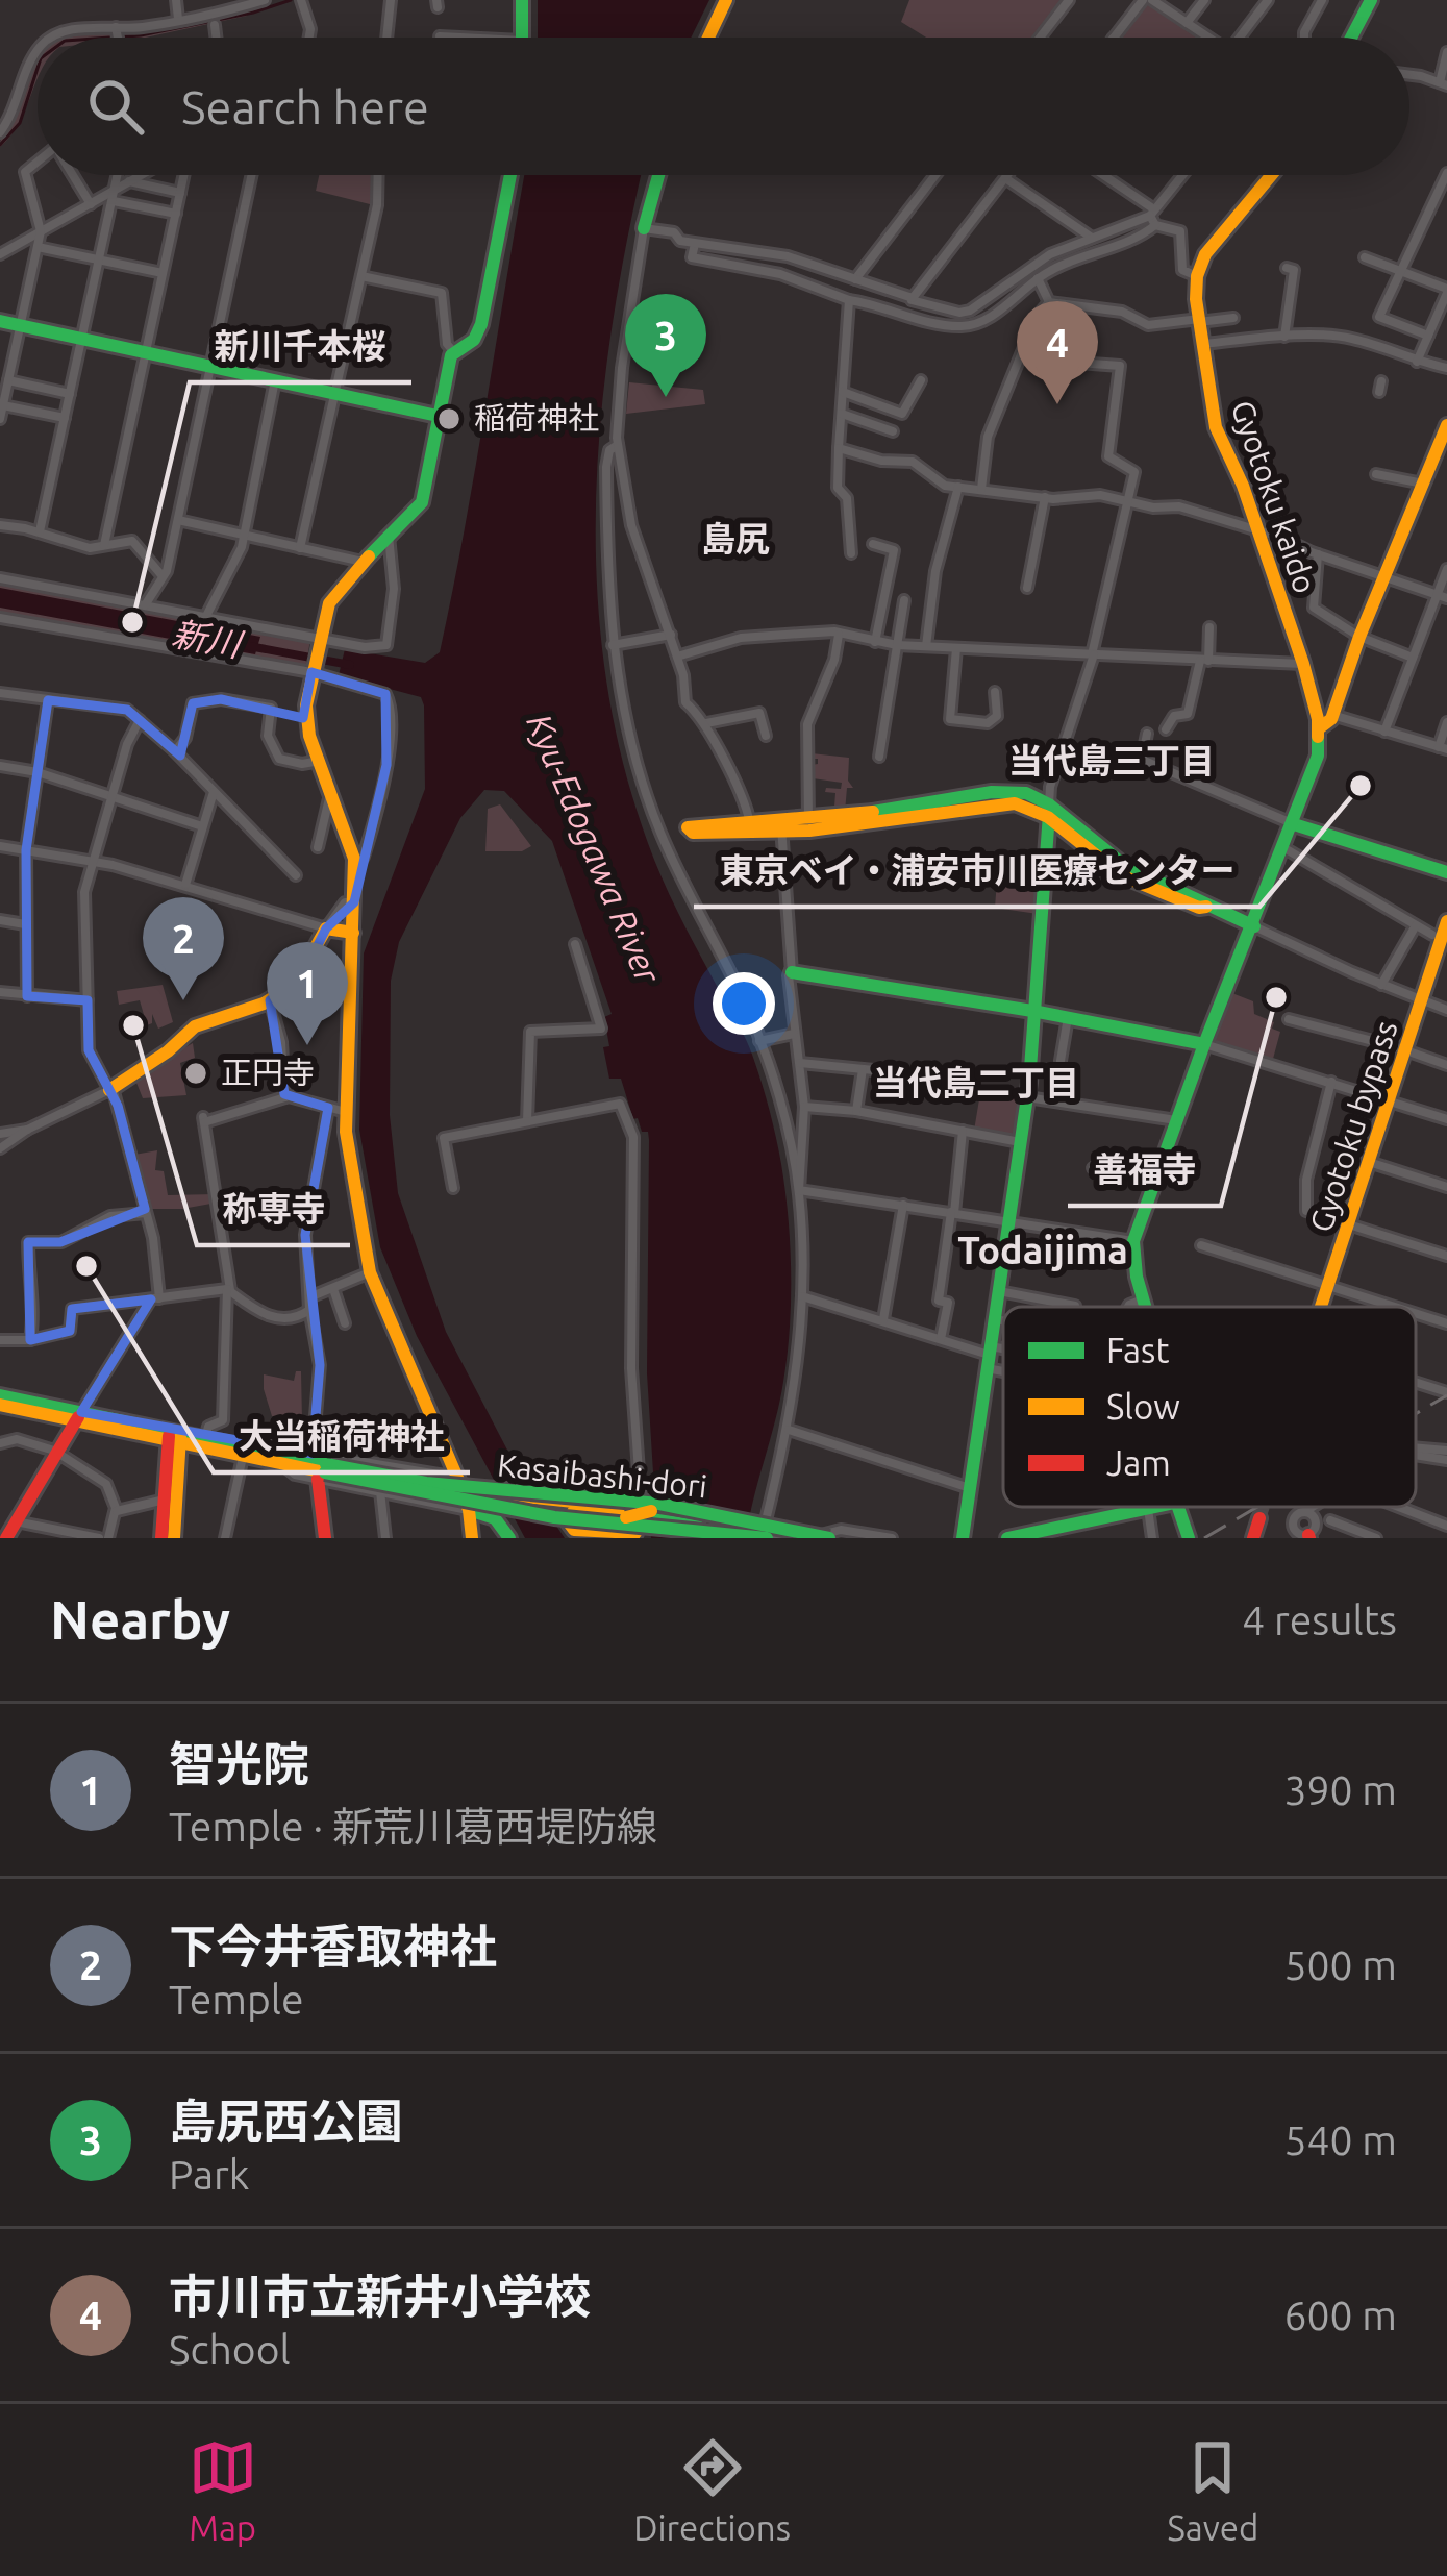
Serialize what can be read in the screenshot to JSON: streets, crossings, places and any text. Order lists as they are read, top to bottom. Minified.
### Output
{"streets":{"street":["Gyotoku kaido","Gyotoku bypass","Kasaibashi-dori"]},"districts":["島尻","当代島三丁目","当代島二丁目","Todaijima"],"water":["新川","Kyu-Edogawa River"],"places":["稲荷神社","新川千本桜","東京ベイ・浦安市川医療センター","善福寺","称専寺","正円寺","大当稲荷神社"],"legend":["Fast","Slow","Jam"],"page":{"search":"Search here","pins":["3","4","2","1"],"heading":["Nearby","4 results"],"list":[{"mark":"1","name":"智光院","note":"Temple · 新荒川葛西堤防線","value":"390 m"},{"mark":"2","name":"下今井香取神社","note":"Temple","value":"500 m"},{"mark":"3","name":"島尻西公園","note":"Park","value":"540 m"},{"mark":"4","name":"市川市立新井小学校","note":"School","value":"600 m"}],"nav":["Map","Directions","Saved"]}}
